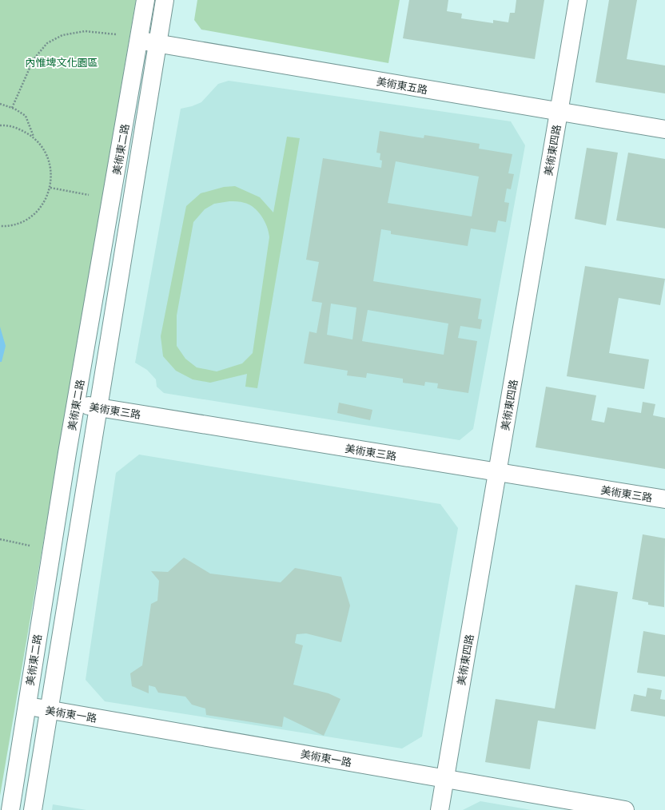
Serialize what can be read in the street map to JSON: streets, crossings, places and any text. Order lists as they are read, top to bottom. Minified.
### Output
{"streets":{"street":["美術東五路","美術東二路","美術東四路","美術東三路","美術東一路"]},"crossings":[["美術東五路","美術東二路"],["美術東五路","美術東四路"],["美術東二路","美術東三路"],["美術東二路","美術東一路"],["美術東四路","美術東三路"],["美術東四路","美術東一路"]],"parks":["內惟埤文化園區"]}
